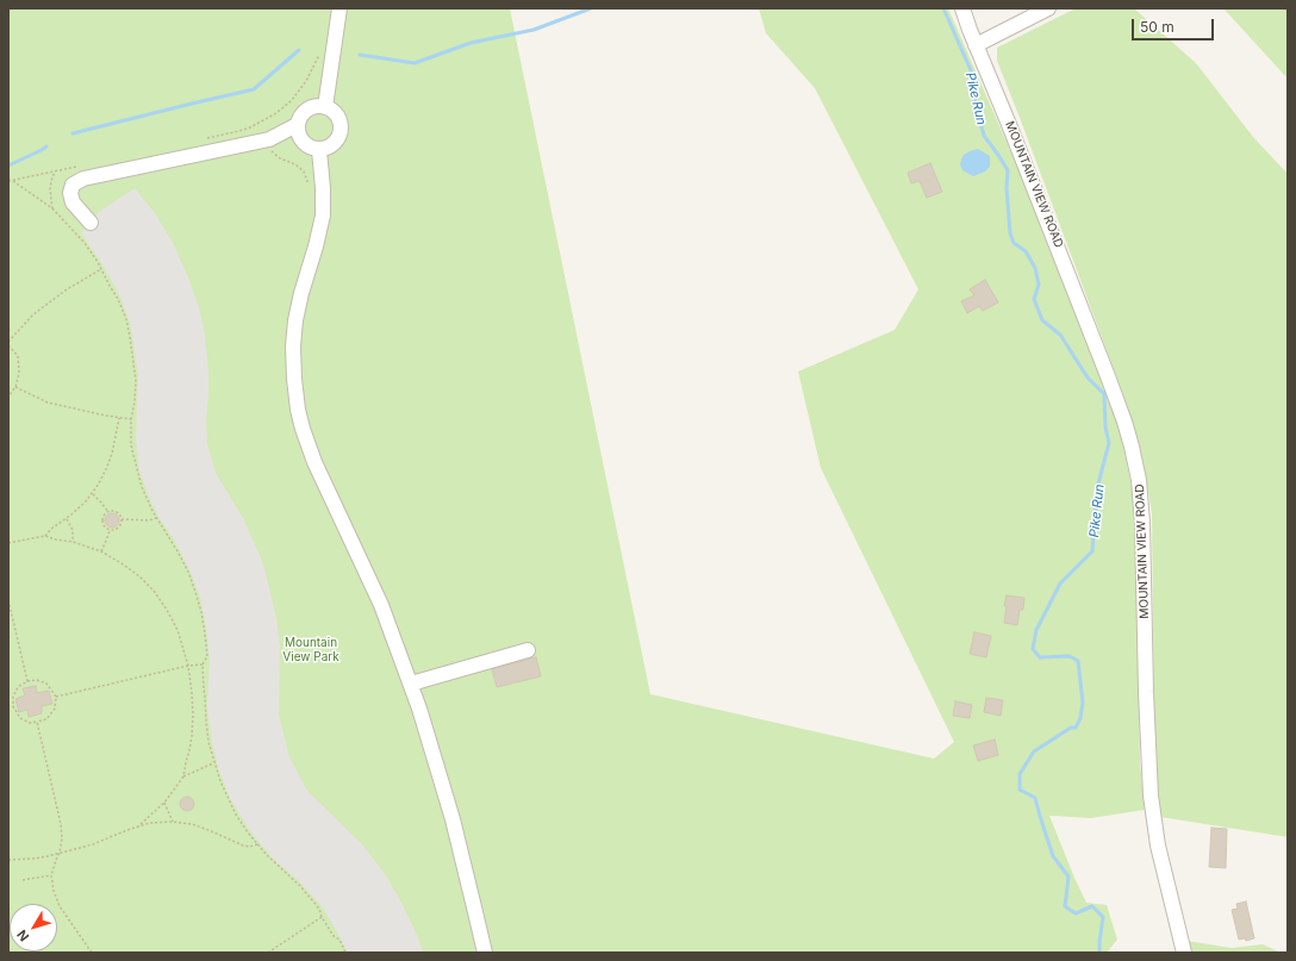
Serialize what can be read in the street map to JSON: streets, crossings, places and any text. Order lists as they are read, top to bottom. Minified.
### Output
{"streets":{"street":["MOUNTAIN VIEW ROAD"]},"water":["Pike Run"],"parks":["Mountain View Park"],"scale_bar":"50 m","north":"bottom left"}
